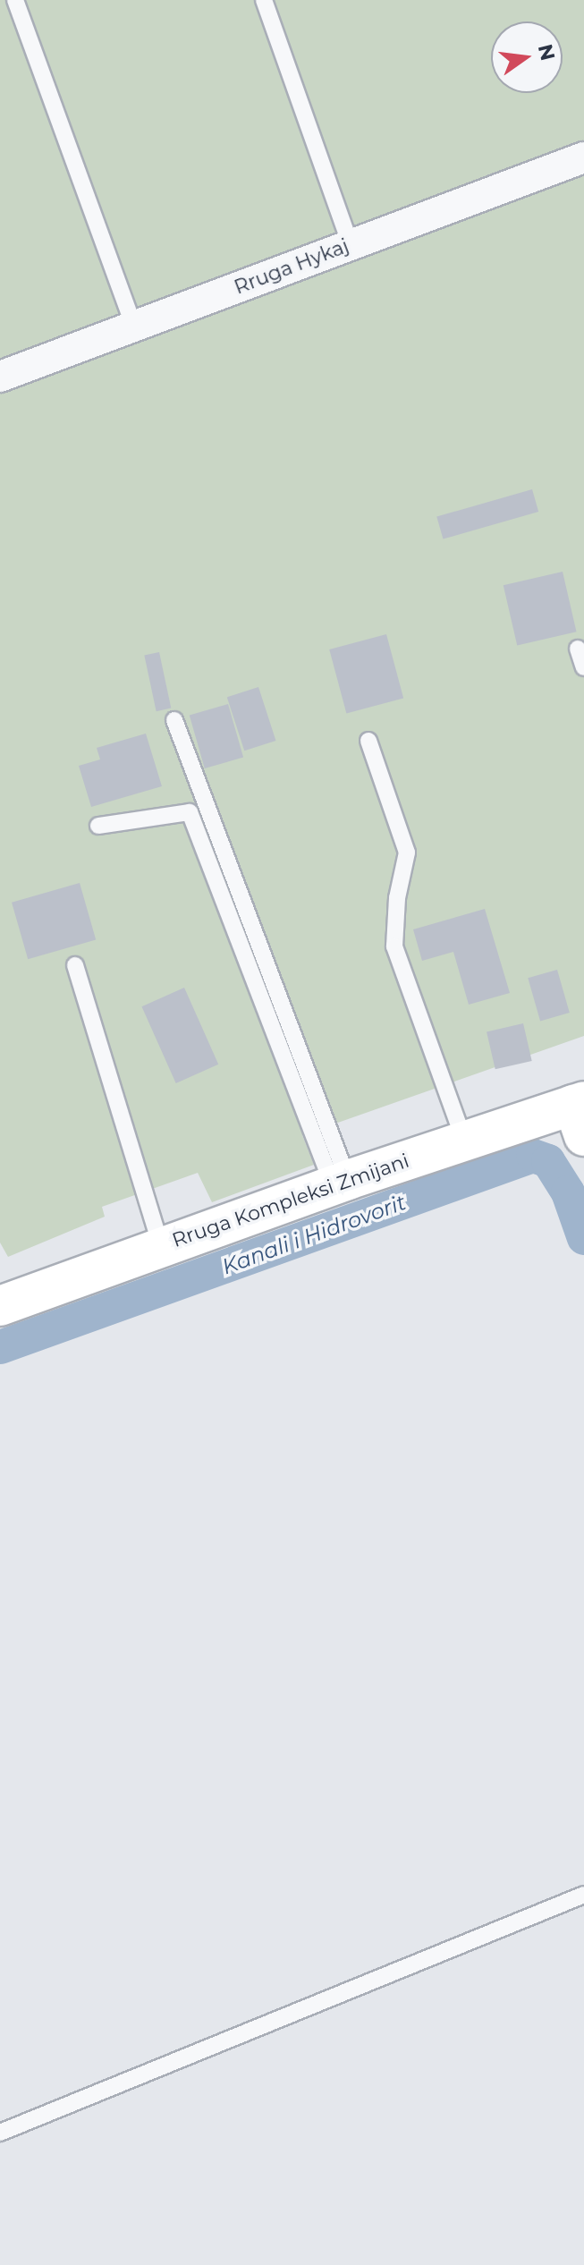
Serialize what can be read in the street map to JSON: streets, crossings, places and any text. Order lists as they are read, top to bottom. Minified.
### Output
{"streets":{"main road":["Rruga Kompleksi Zmijani"],"street":["Rruga Hykaj"]},"water":["Kanali i Hidrovorit"],"north":"right"}
